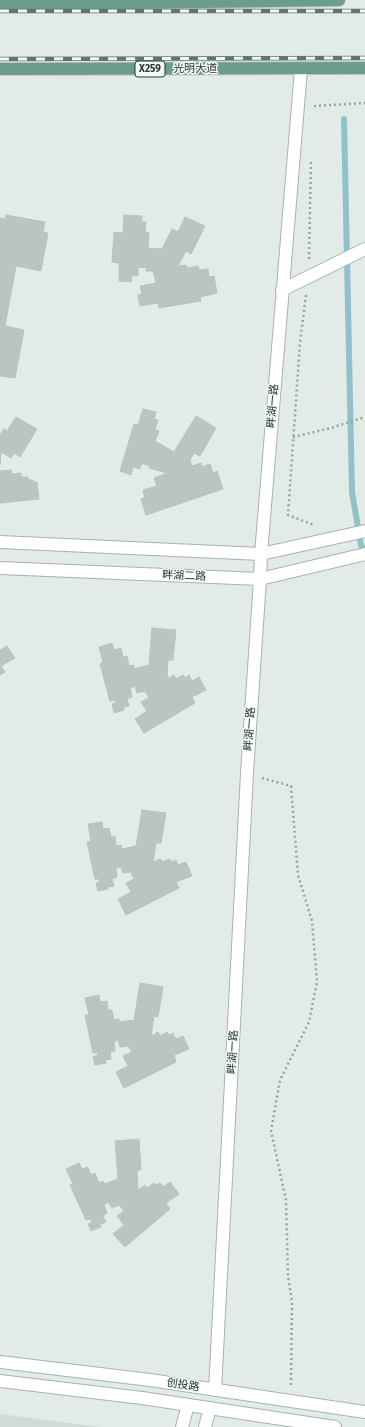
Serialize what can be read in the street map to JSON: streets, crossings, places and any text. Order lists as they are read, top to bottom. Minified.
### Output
{"streets":{"main road":["X259","光明大道"],"street":["畔湖一路","畔湖二路","创投路"]},"crossings":[["光明大道","畔湖一路"],["畔湖一路","畔湖二路"],["畔湖一路","创投路"]]}
